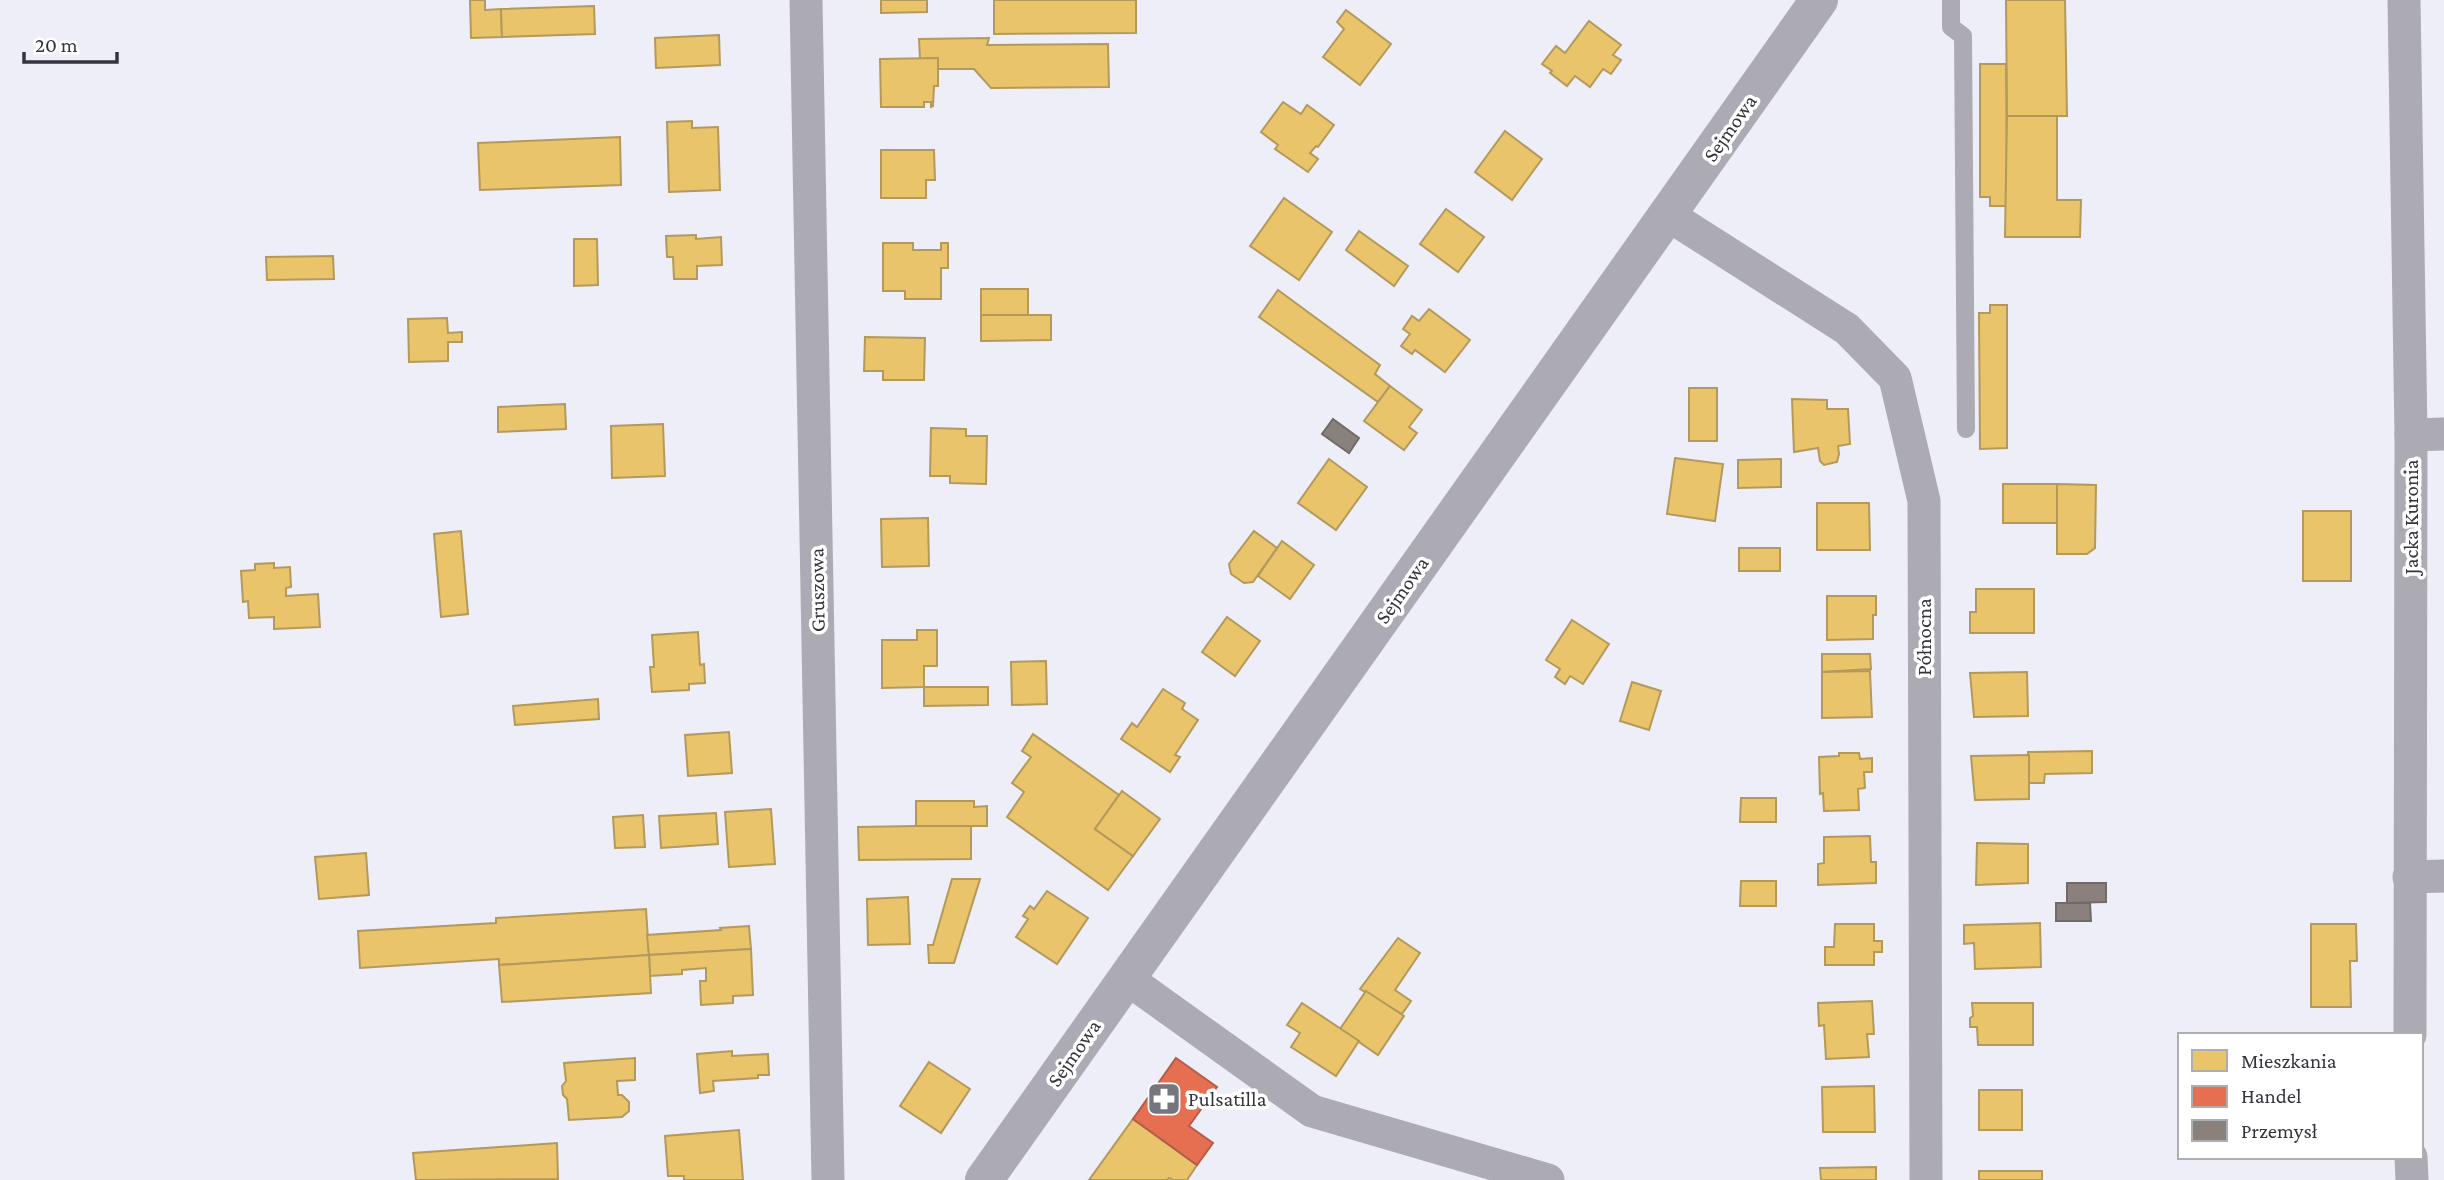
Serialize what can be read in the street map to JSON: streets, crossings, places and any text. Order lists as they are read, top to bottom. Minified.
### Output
{"streets":{"main road":["Sejmowa"],"street":["Jacka Kuronia","Gruszowa","Północna"]},"crossings":[["Sejmowa","Północna"]],"places":{"pharmacy":["Pulsatilla"]},"legend":["Mieszkania","Handel","Przemysł"],"scale_bar":"20 m"}
